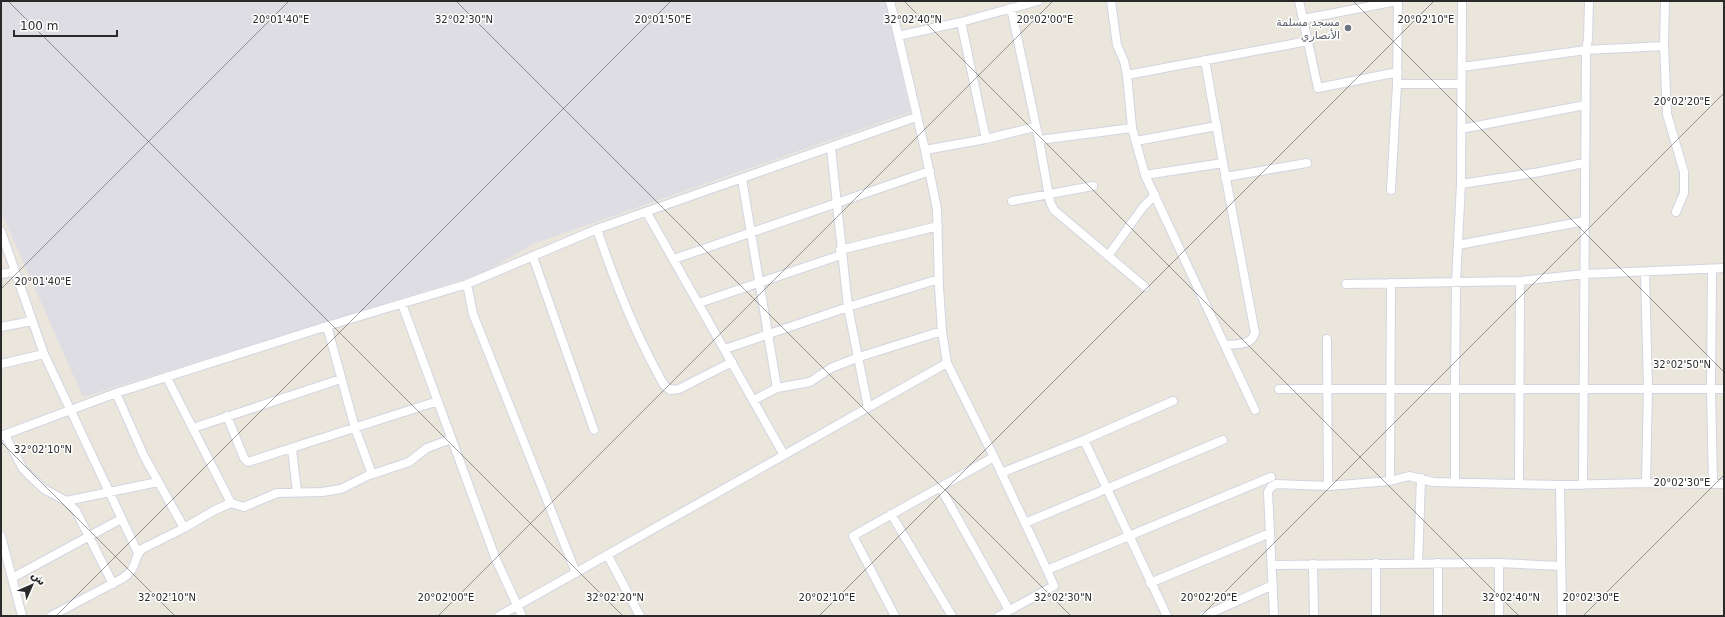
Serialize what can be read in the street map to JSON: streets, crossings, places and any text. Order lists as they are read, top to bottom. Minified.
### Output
{"places":["مسجد مسلمة الأنصاري"],"scale_bar":"100 m","north":"top right","coordinates":["20°01'40\"E","32°02'30\"N","20°01'50\"E","32°02'40\"N","20°02'00\"E","20°02'10\"E","20°02'20\"E","32°02'50\"N","32°02'10\"N","20°02'30\"E","32°02'20\"N"]}
